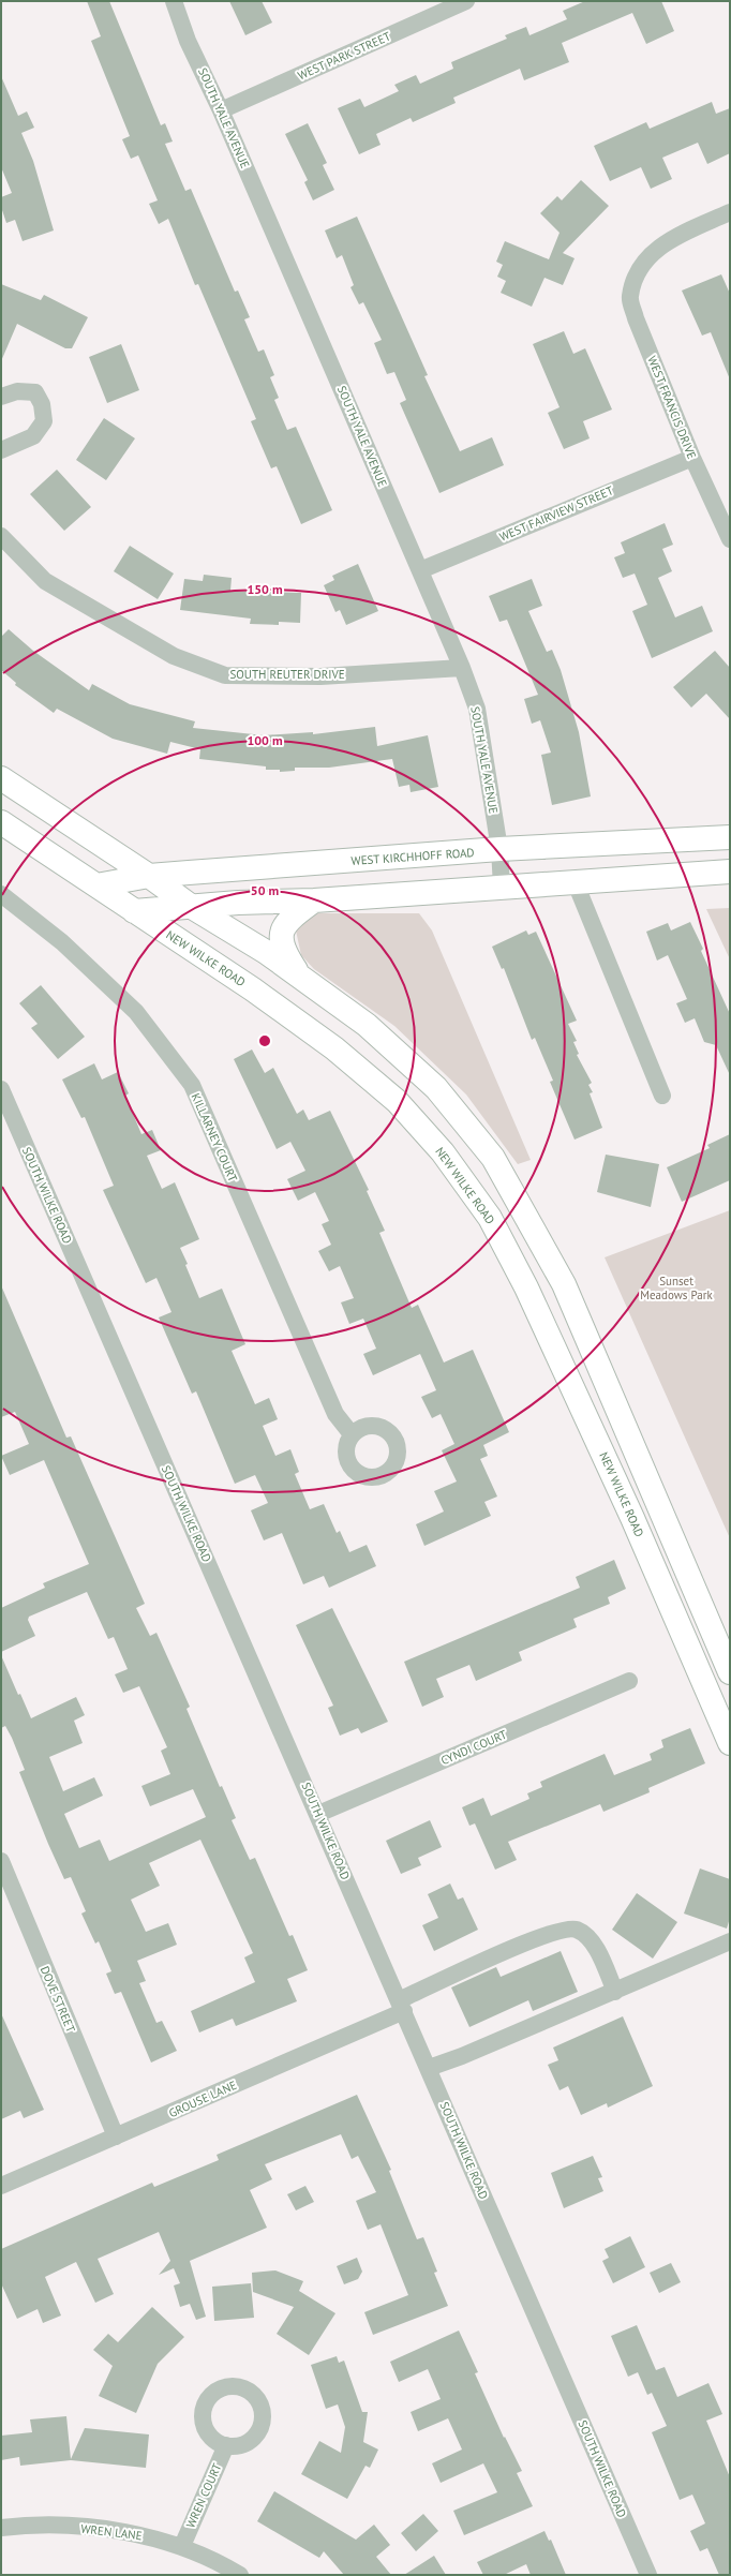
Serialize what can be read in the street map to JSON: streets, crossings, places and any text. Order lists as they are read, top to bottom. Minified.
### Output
{"streets":{"main road":["WEST KIRCHHOFF ROAD","NEW WILKE ROAD"],"street":["WEST PARK STREET","SOUTH YALE AVENUE","WEST FRANCIS DRIVE","WEST FAIRVIEW STREET","SOUTH REUTER DRIVE","KILLARNEY COURT","SOUTH WILKE ROAD","CYNDI COURT","DOVE STREET","GROUSE LANE","WREN COURT","WREN LANE"]},"crossings":[["WEST PARK STREET","SOUTH YALE AVENUE"],["SOUTH YALE AVENUE","WEST FAIRVIEW STREET"],["SOUTH YALE AVENUE","SOUTH REUTER DRIVE"],["SOUTH YALE AVENUE","WEST KIRCHHOFF ROAD"],["WEST FRANCIS DRIVE","WEST FAIRVIEW STREET"],["WEST KIRCHHOFF ROAD","NEW WILKE ROAD"],["SOUTH WILKE ROAD","CYNDI COURT"],["SOUTH WILKE ROAD","GROUSE LANE"],["DOVE STREET","GROUSE LANE"],["WREN COURT","WREN LANE"]],"parks":["Sunset Meadows Park"],"rings":["150 m","100 m","50 m"]}
